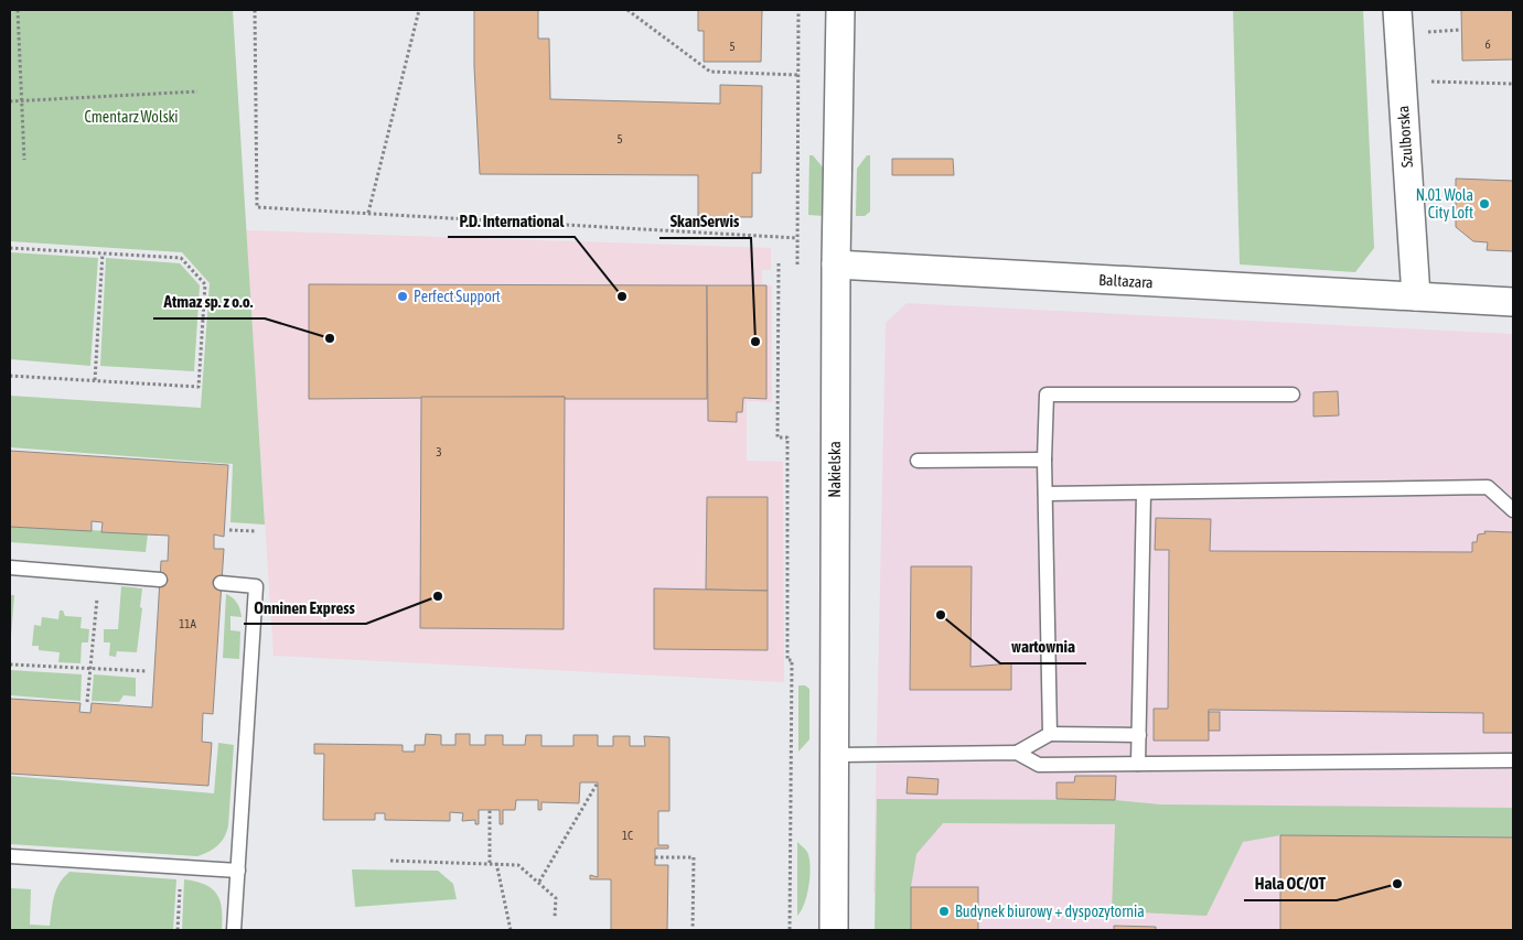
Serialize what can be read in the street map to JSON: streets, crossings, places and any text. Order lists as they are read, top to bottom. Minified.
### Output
{"streets":{"street":["Szulborska","Baltazara","Nakielska"]},"crossings":[["Szulborska","Baltazara"],["Baltazara","Nakielska"]],"parks":["Cmentarz Wolski"],"places":["N.01 Wola City Loft","Perfect Support","P.D. International","Atmaz sp. z o.o.","SkanSerwis","Onninen Express","wartownia","Hala OC/OT","Budynek biurowy + dyspozytornia"],"house_numbers":["6","5","5","3","11A","1C"]}
